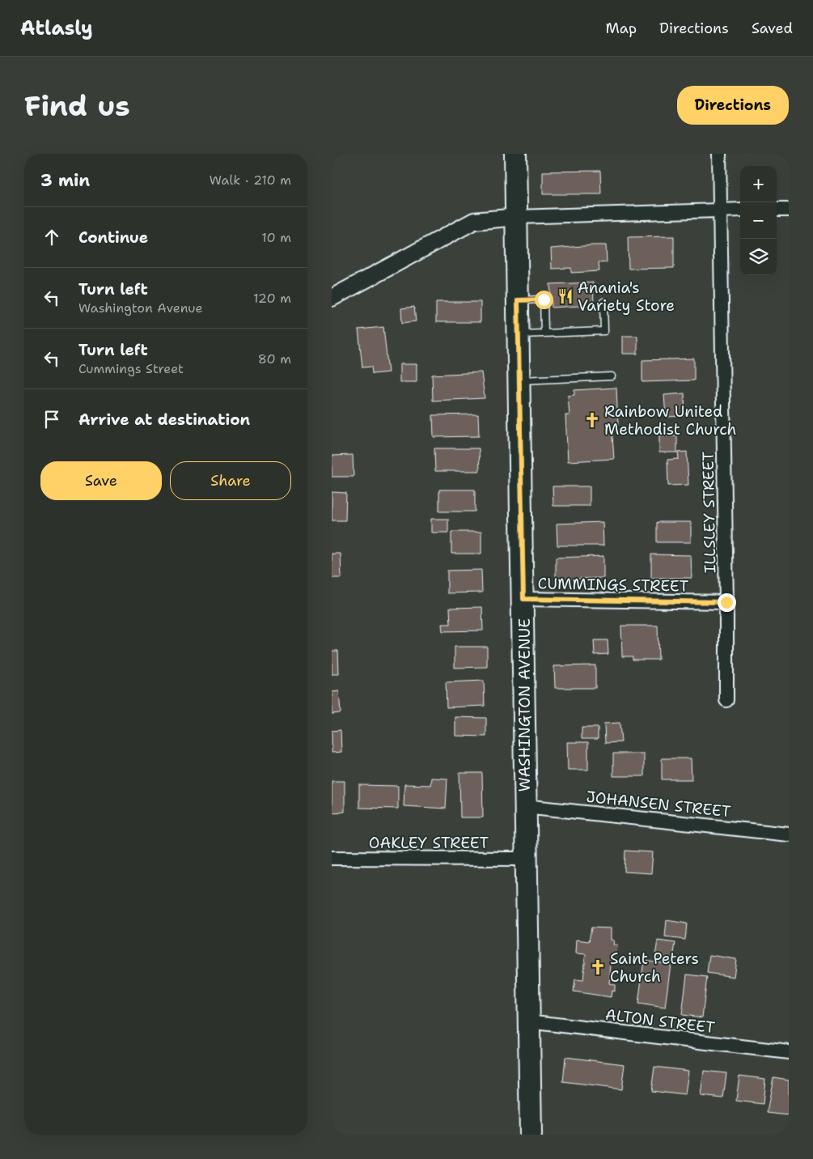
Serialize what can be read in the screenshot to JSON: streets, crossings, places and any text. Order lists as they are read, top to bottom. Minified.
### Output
{"streets":{"main road":["WASHINGTON AVENUE"],"street":["ILLSLEY STREET","CUMMINGS STREET","JOHANSEN STREET","OAKLEY STREET","ALTON STREET"]},"crossings":[["ILLSLEY STREET","CUMMINGS STREET"],["CUMMINGS STREET","WASHINGTON AVENUE"],["WASHINGTON AVENUE","JOHANSEN STREET"],["WASHINGTON AVENUE","OAKLEY STREET"],["WASHINGTON AVENUE","ALTON STREET"]],"places":{"restaurant":["Anania's Variety Store"],"church":["Rainbow United Methodist Church","Saint Peters Church"]},"page":{"header":"Atlasly","nav":["Map","Directions","Saved"],"buttons":["Directions",["Save","Share"]],"title":"Find us","heading":["3 min","Walk · 210 m"],"map_buttons":["+","−"],"list":[["Continue","10 m"],["Turn left","Washington Avenue","120 m"],["Turn left","Cummings Street","80 m"],"Arrive at destination"]}}
